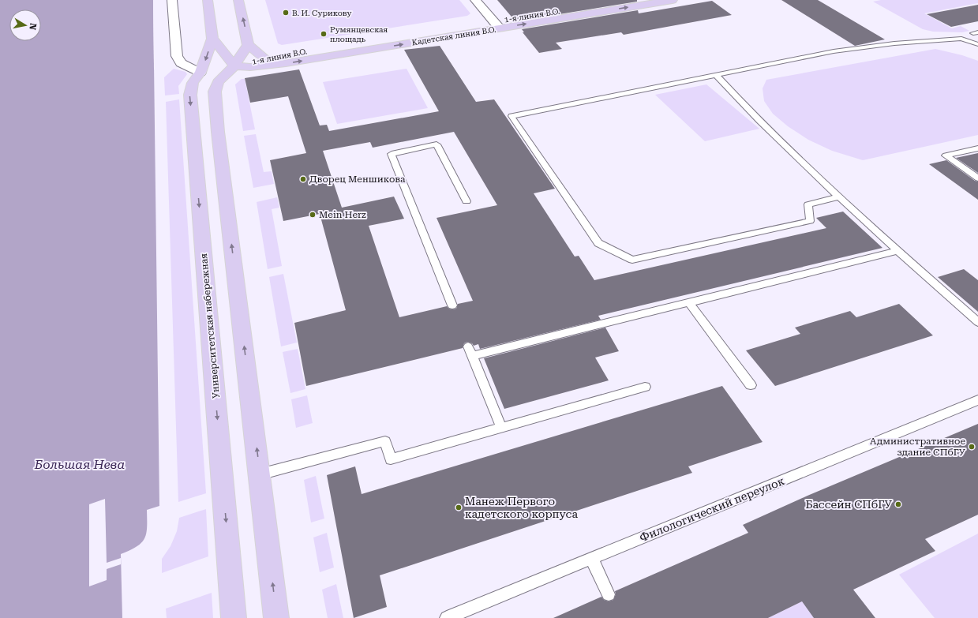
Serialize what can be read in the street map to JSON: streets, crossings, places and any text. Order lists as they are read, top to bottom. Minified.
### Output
{"streets":{"main road":["1-я линия В.О.","Кадетская линия В.О.","Университетская набережная"],"lane":["Филологический переулок"]},"crossings":[["1-я линия В.О.","Кадетская линия В.О."],["1-я линия В.О.","Университетская набережная"]],"one_way":["Кадетская линия В.О."],"water":["Большая Нева"],"places":["В. И. Сурикову","Румянцевская площадь","Дворец Меншикова","Mein Herz","Административное здание СПбГУ","Бассейн СПбГУ","Манеж Первого кадетского корпуса"],"north":"right"}
